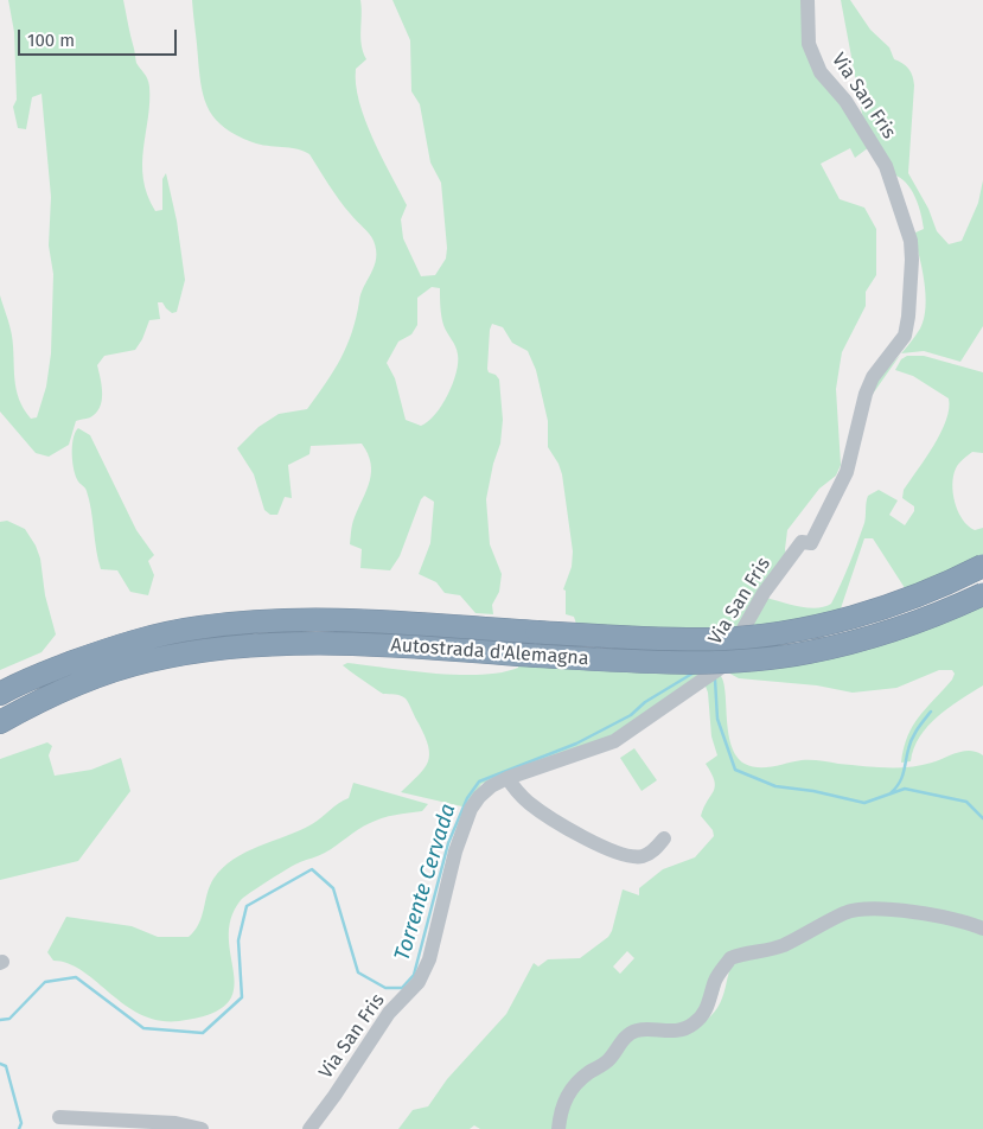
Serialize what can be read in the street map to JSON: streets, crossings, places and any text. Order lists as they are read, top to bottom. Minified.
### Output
{"streets":{"highway":["Autostrada d'Alemagna"],"street":["Via San Fris"]},"water":["Torrente Cervada"],"scale_bar":"100 m"}
